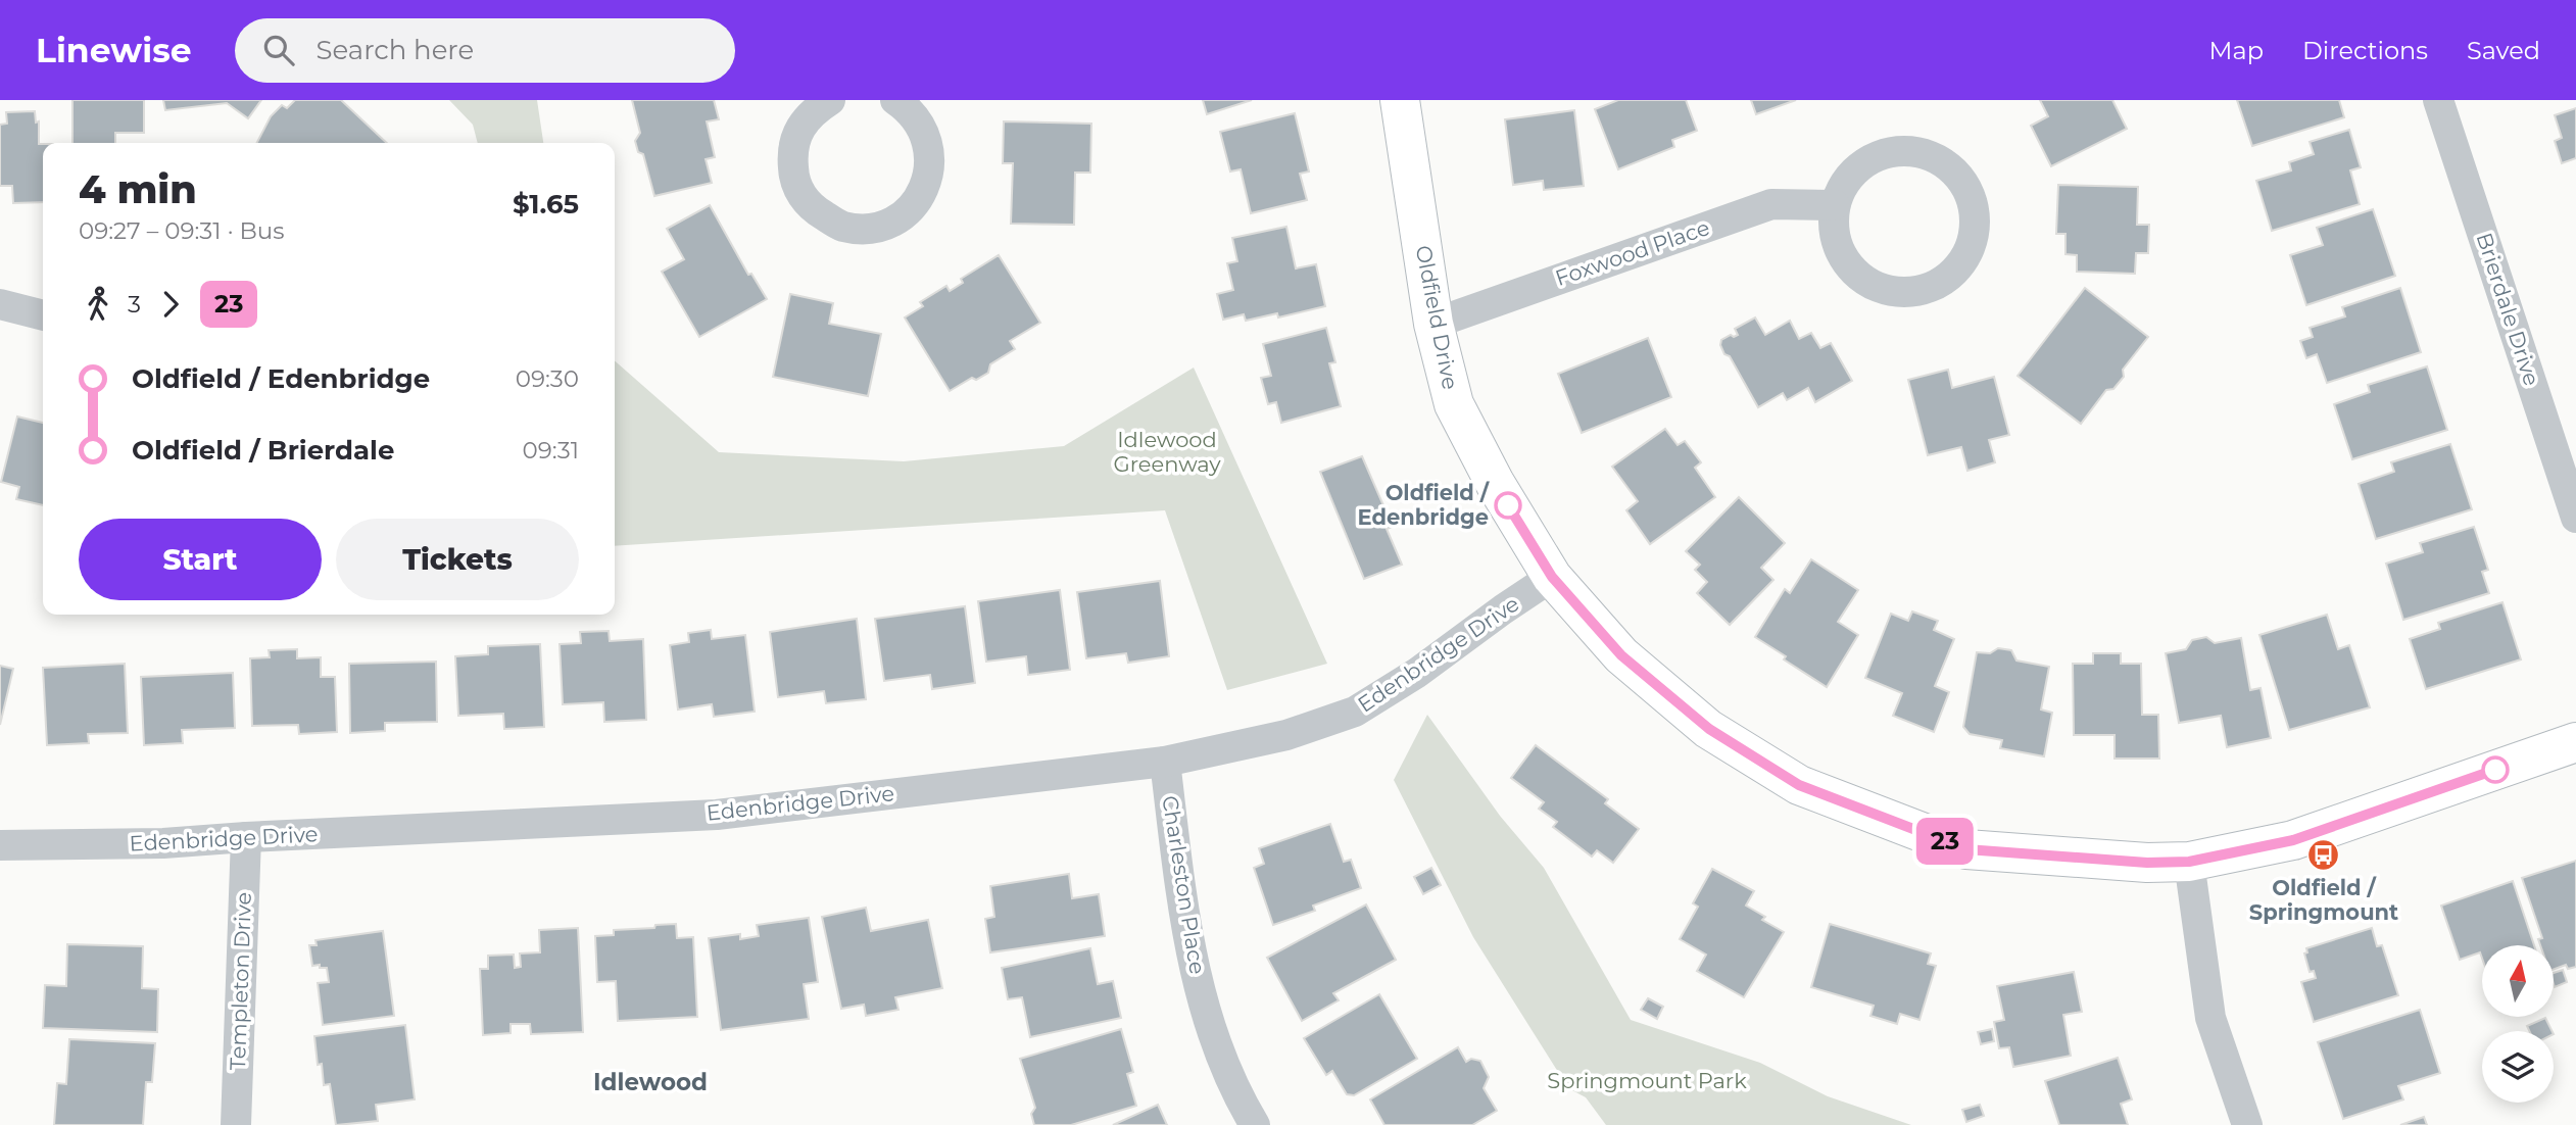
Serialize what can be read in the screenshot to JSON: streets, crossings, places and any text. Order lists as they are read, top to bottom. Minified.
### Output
{"streets":{"street":["Foxwood Place","Brierdale Drive","Oldfield Drive","Edenbridge Drive","Charleston Place","Templeton Drive"]},"crossings":[["Foxwood Place","Oldfield Drive"],["Oldfield Drive","Edenbridge Drive"],["Edenbridge Drive","Charleston Place"],["Edenbridge Drive","Templeton Drive"]],"districts":["Idlewood"],"parks":["Idlewood Greenway","Springmount Park"],"places":{"other":["Oldfield / Edenbridge"],"bus stop":["Oldfield / Springmount"]},"lines":["bus line 23"],"north":"top","page":{"header":"Linewise","search":"Search here","nav":["Map","Directions","Saved"],"on_map":"23","heading":["4 min","09:27 – 09:31 · Bus","$1.65"],"legs":["3","23"],"list":[{"name":"Oldfield / Edenbridge","value":"09:30"},{"name":"Oldfield / Brierdale","value":"09:31"}],"buttons":["Start","Tickets"]}}
